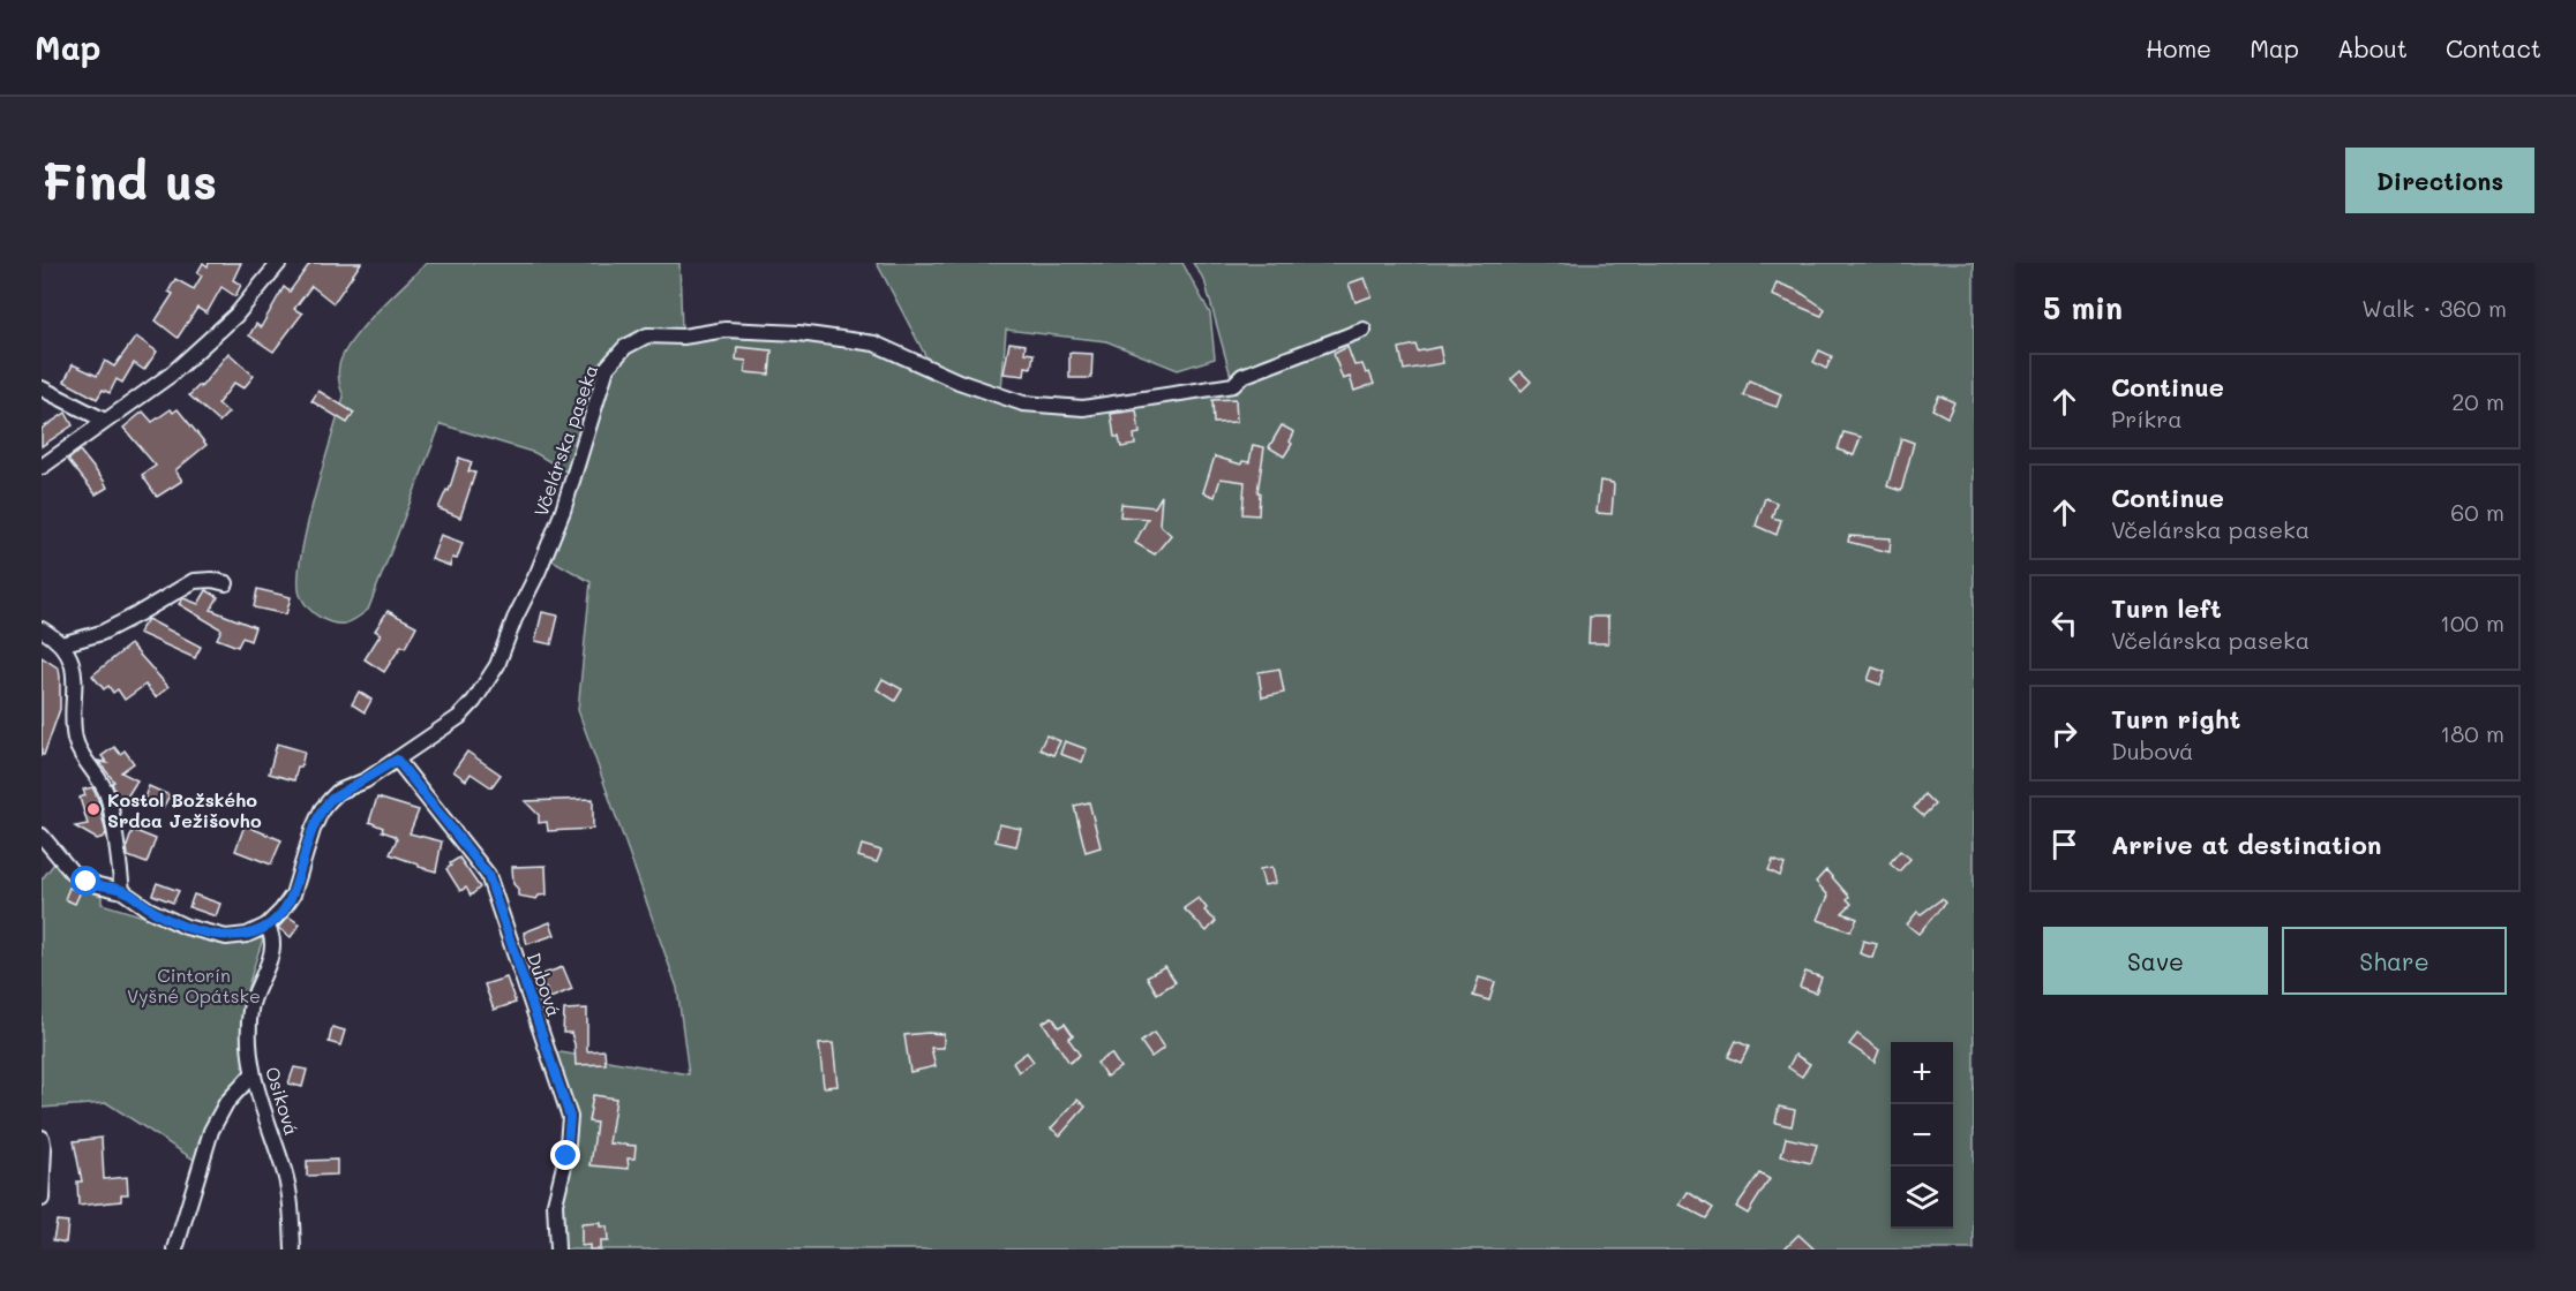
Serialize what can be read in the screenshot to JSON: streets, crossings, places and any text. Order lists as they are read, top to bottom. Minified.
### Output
{"streets":{"street":["Včelárska paseka","Dubová","Osiková"]},"crossings":[["Včelárska paseka","Dubová"],["Včelárska paseka","Osiková"]],"parks":["Cintorín Vyšné Opátske"],"places":["Kostol Božského Srdca Ježišovho"],"page":{"header":"Map","nav":["Home","Map","About","Contact"],"buttons":["Directions",["Save","Share"]],"title":"Find us","heading":["5 min","Walk · 360 m"],"list":[["Continue","Príkra","20 m"],["Continue","Včelárska paseka","60 m"],["Turn left","Včelárska paseka","100 m"],["Turn right","Dubová","180 m"],"Arrive at destination"],"map_buttons":["+","−"]}}
